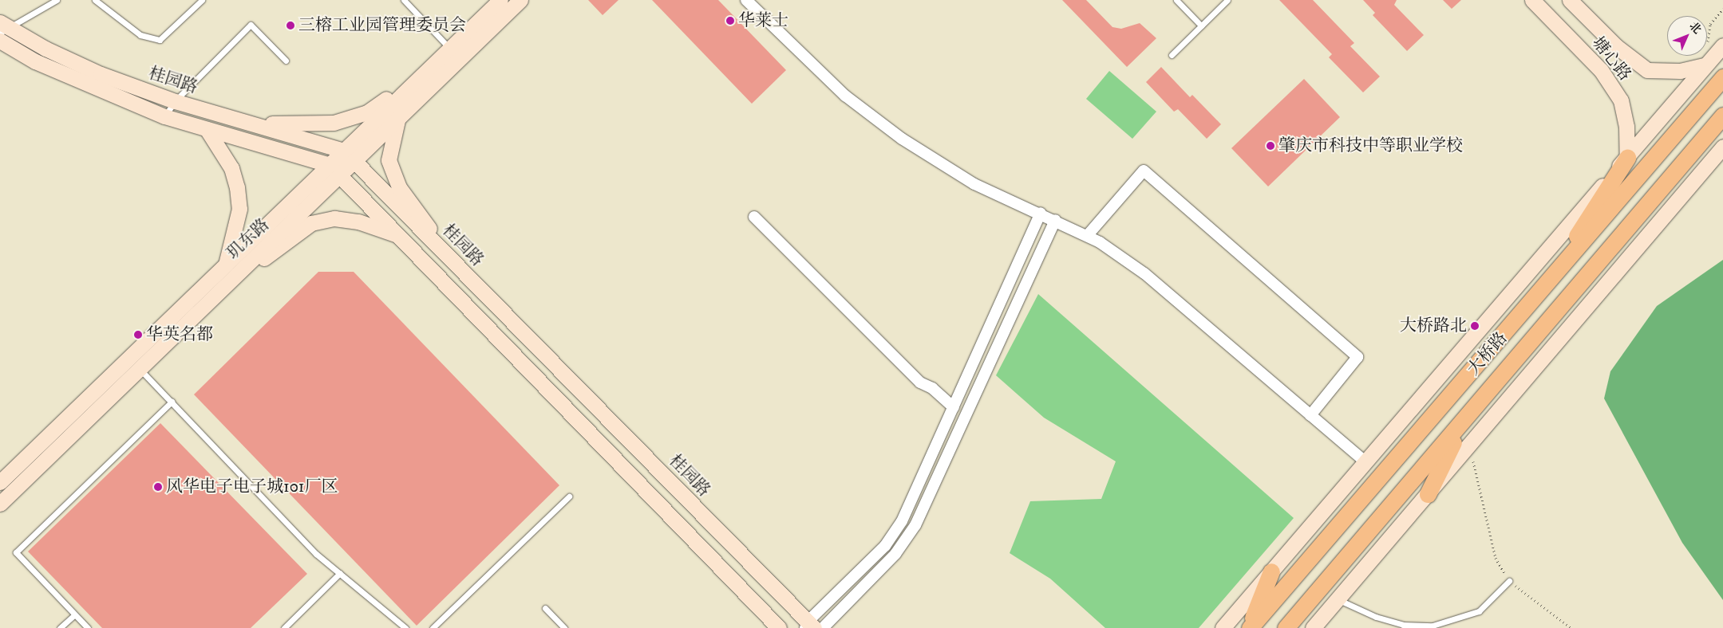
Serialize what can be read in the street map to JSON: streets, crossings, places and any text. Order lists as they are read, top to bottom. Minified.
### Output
{"streets":{"main road":["塘心路","桂园路","玑东路","大桥路"]},"crossings":[["桂园路","玑东路"]],"places":["华莱士","三榕工业园管理委员会","肇庆市科技中等职业学校","大桥路北","华英名都","风华电子电子城101厂区"],"north":"top right"}
